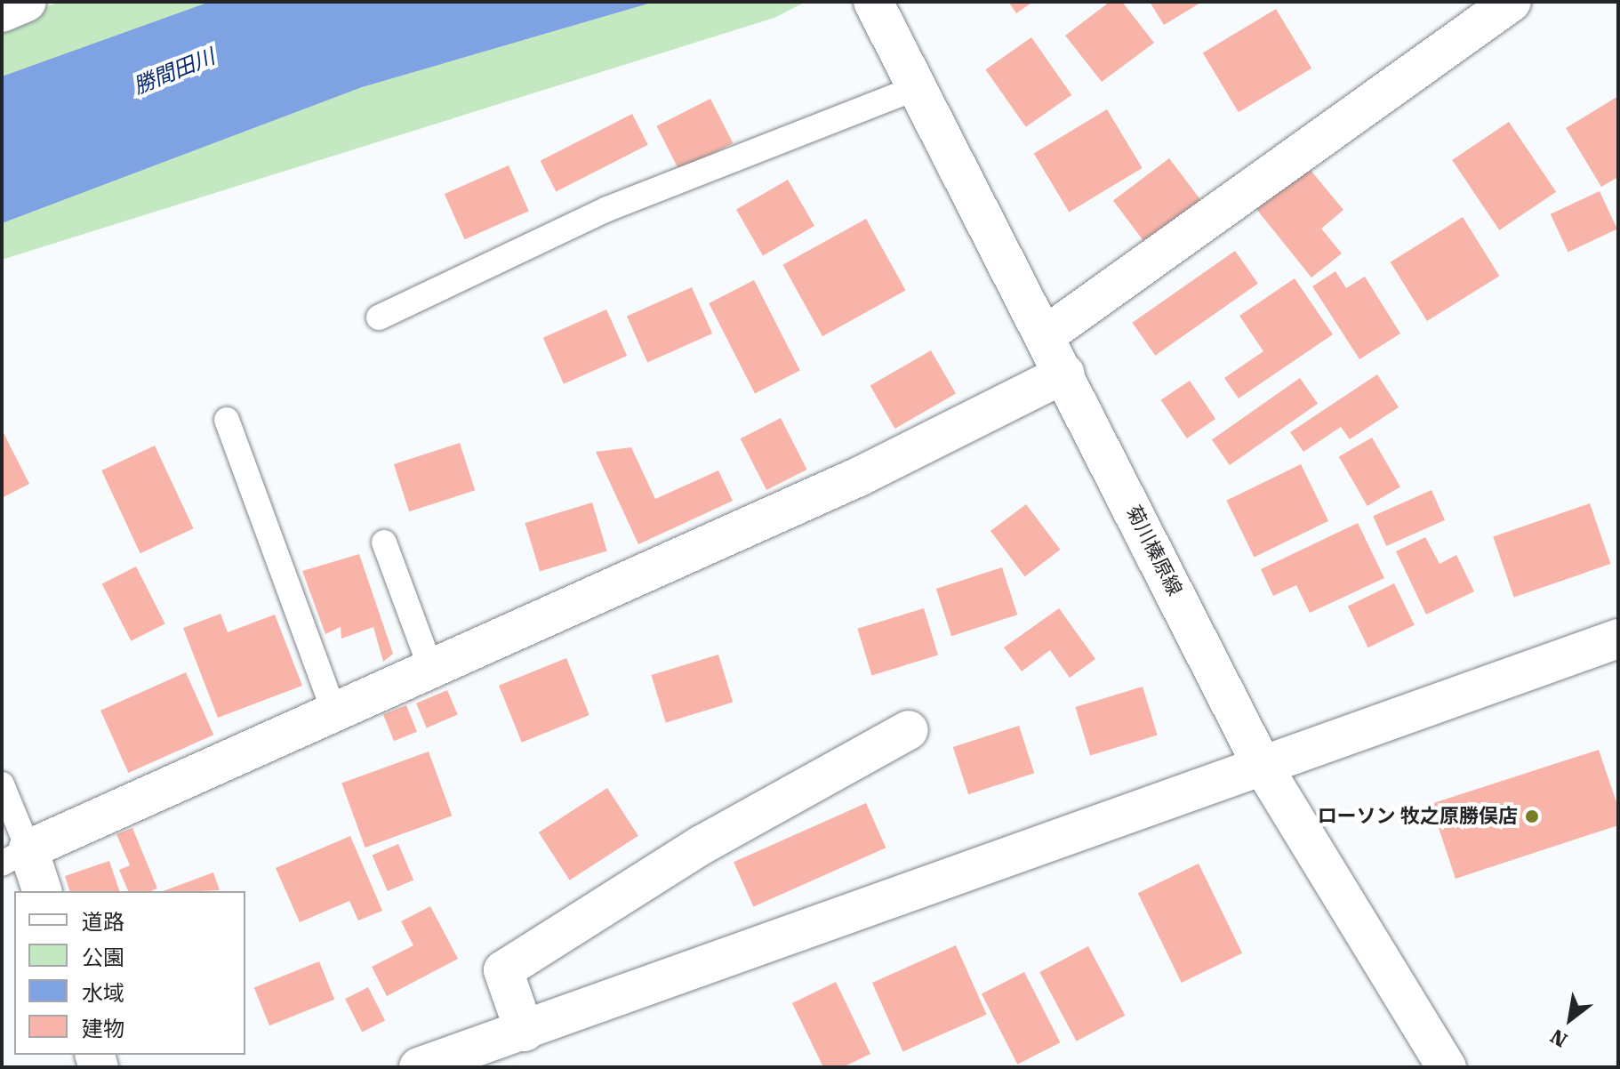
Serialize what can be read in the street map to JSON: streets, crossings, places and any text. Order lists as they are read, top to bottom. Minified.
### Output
{"streets":{"street":["菊川榛原線"]},"water":["勝間田川"],"places":["ローソン 牧之原勝俣店"],"legend":["道路","公園","水域","建物"],"north":"bottom left"}
